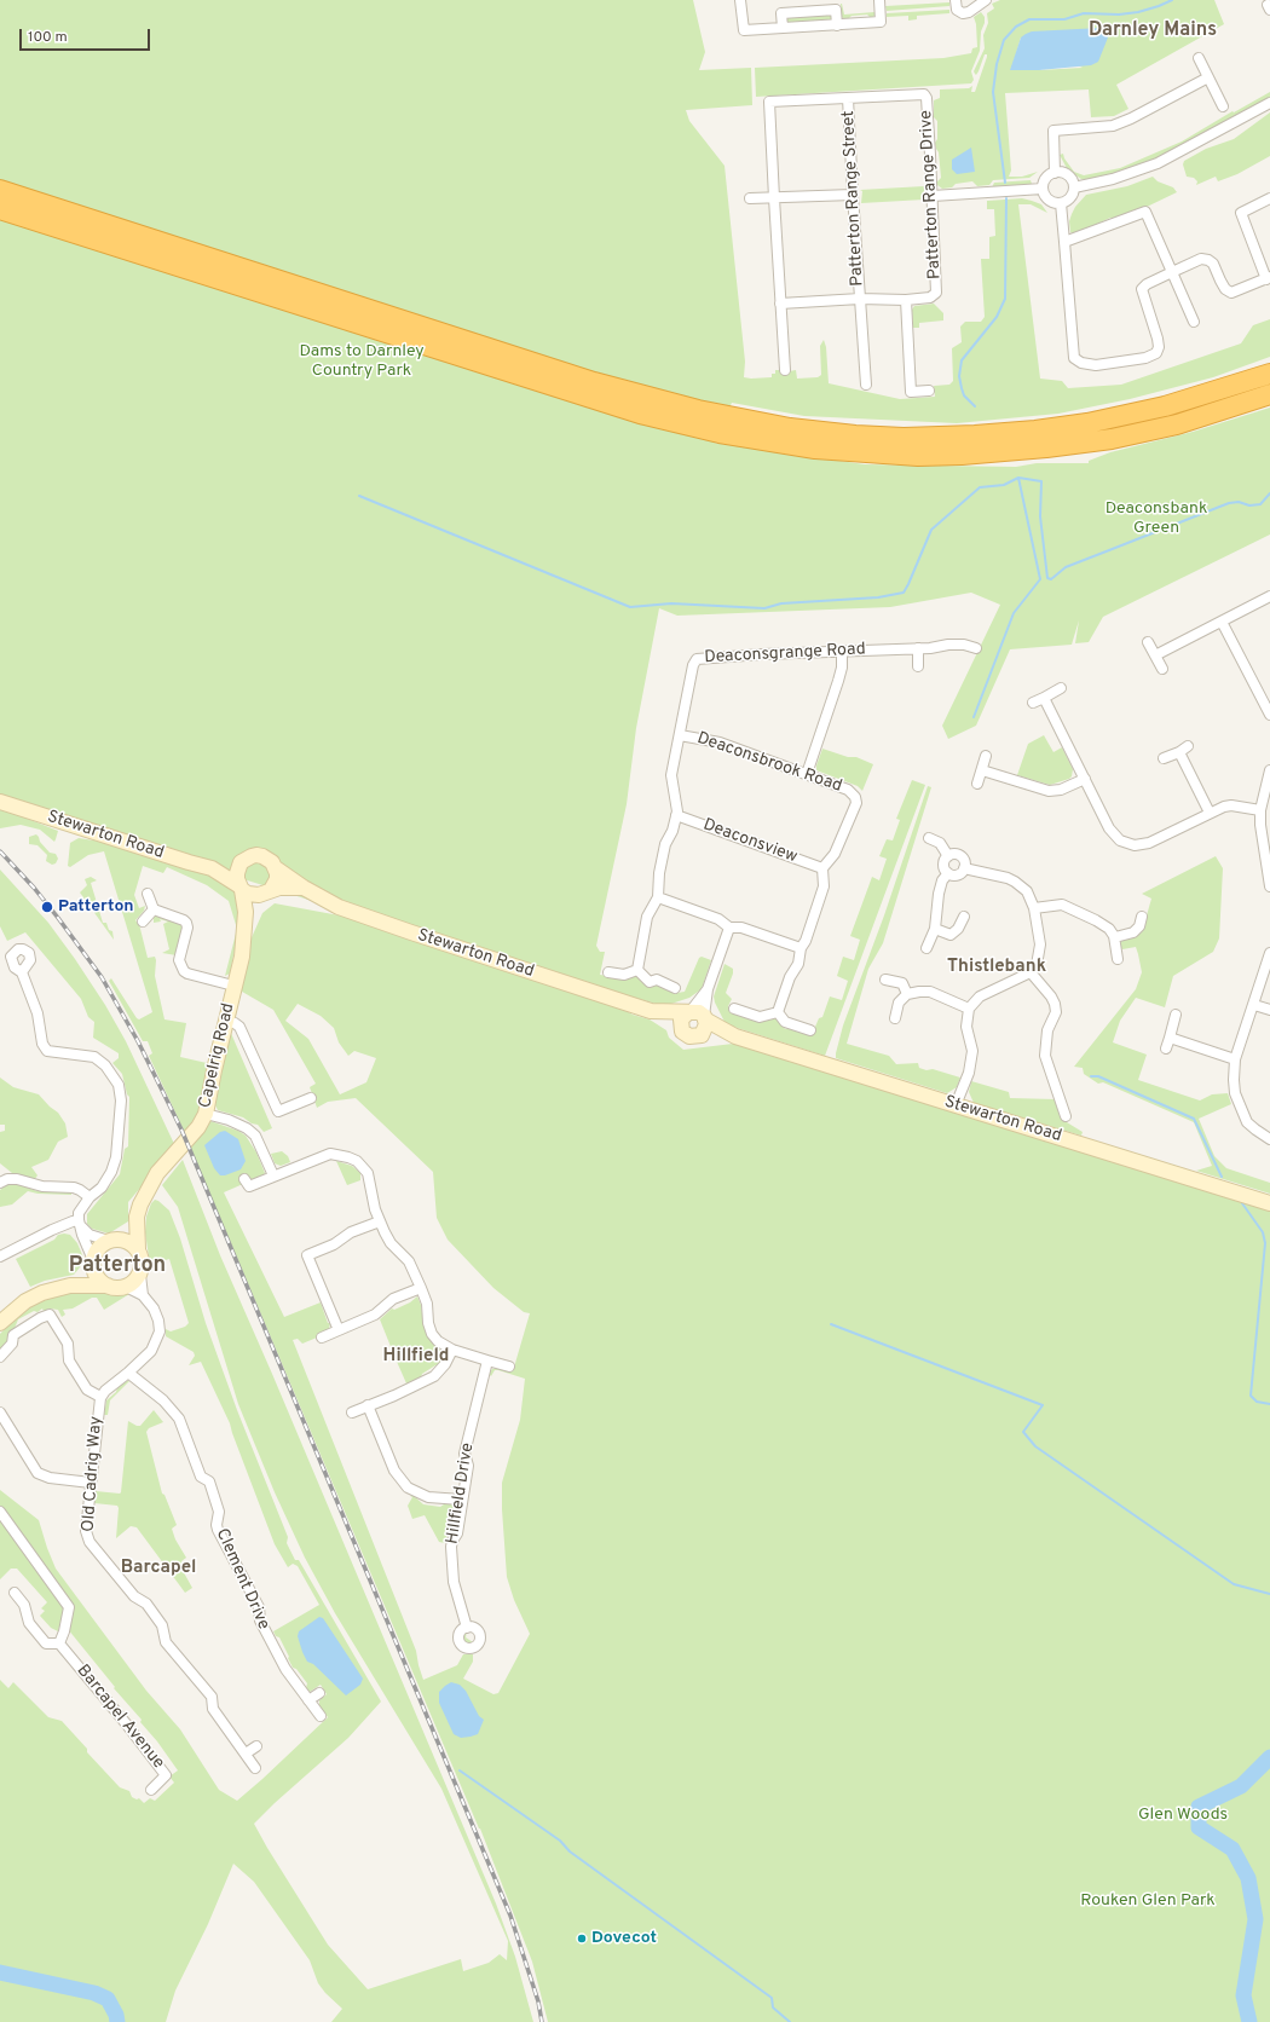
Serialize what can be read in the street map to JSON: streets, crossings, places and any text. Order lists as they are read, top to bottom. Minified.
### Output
{"streets":{"main road":["Stewarton Road","Capelrig Road"],"street":["Patterton Range Drive","Patterton Range Street","Deaconsgrange Road","Deaconsbrook Road","Deaconsview","Old Cadrig Way","Hillfield Drive","Clement Drive","Barcapel Avenue"]},"crossings":[["Patterton Range Drive","Patterton Range Street"],["Deaconsgrange Road","Deaconsbrook Road"],["Deaconsgrange Road","Deaconsview"],["Deaconsbrook Road","Deaconsview"],["Stewarton Road","Capelrig Road"],["Capelrig Road","Old Cadrig Way"],["Old Cadrig Way","Clement Drive"]],"districts":["Darnley Mains","Thistlebank","Patterton","Hillfield","Barcapel"],"parks":["Dams to Darnley Country Park","Deaconsbank Green","Glen Woods","Rouken Glen Park"],"places":["Patterton","Dovecot"],"scale_bar":"100 m"}
